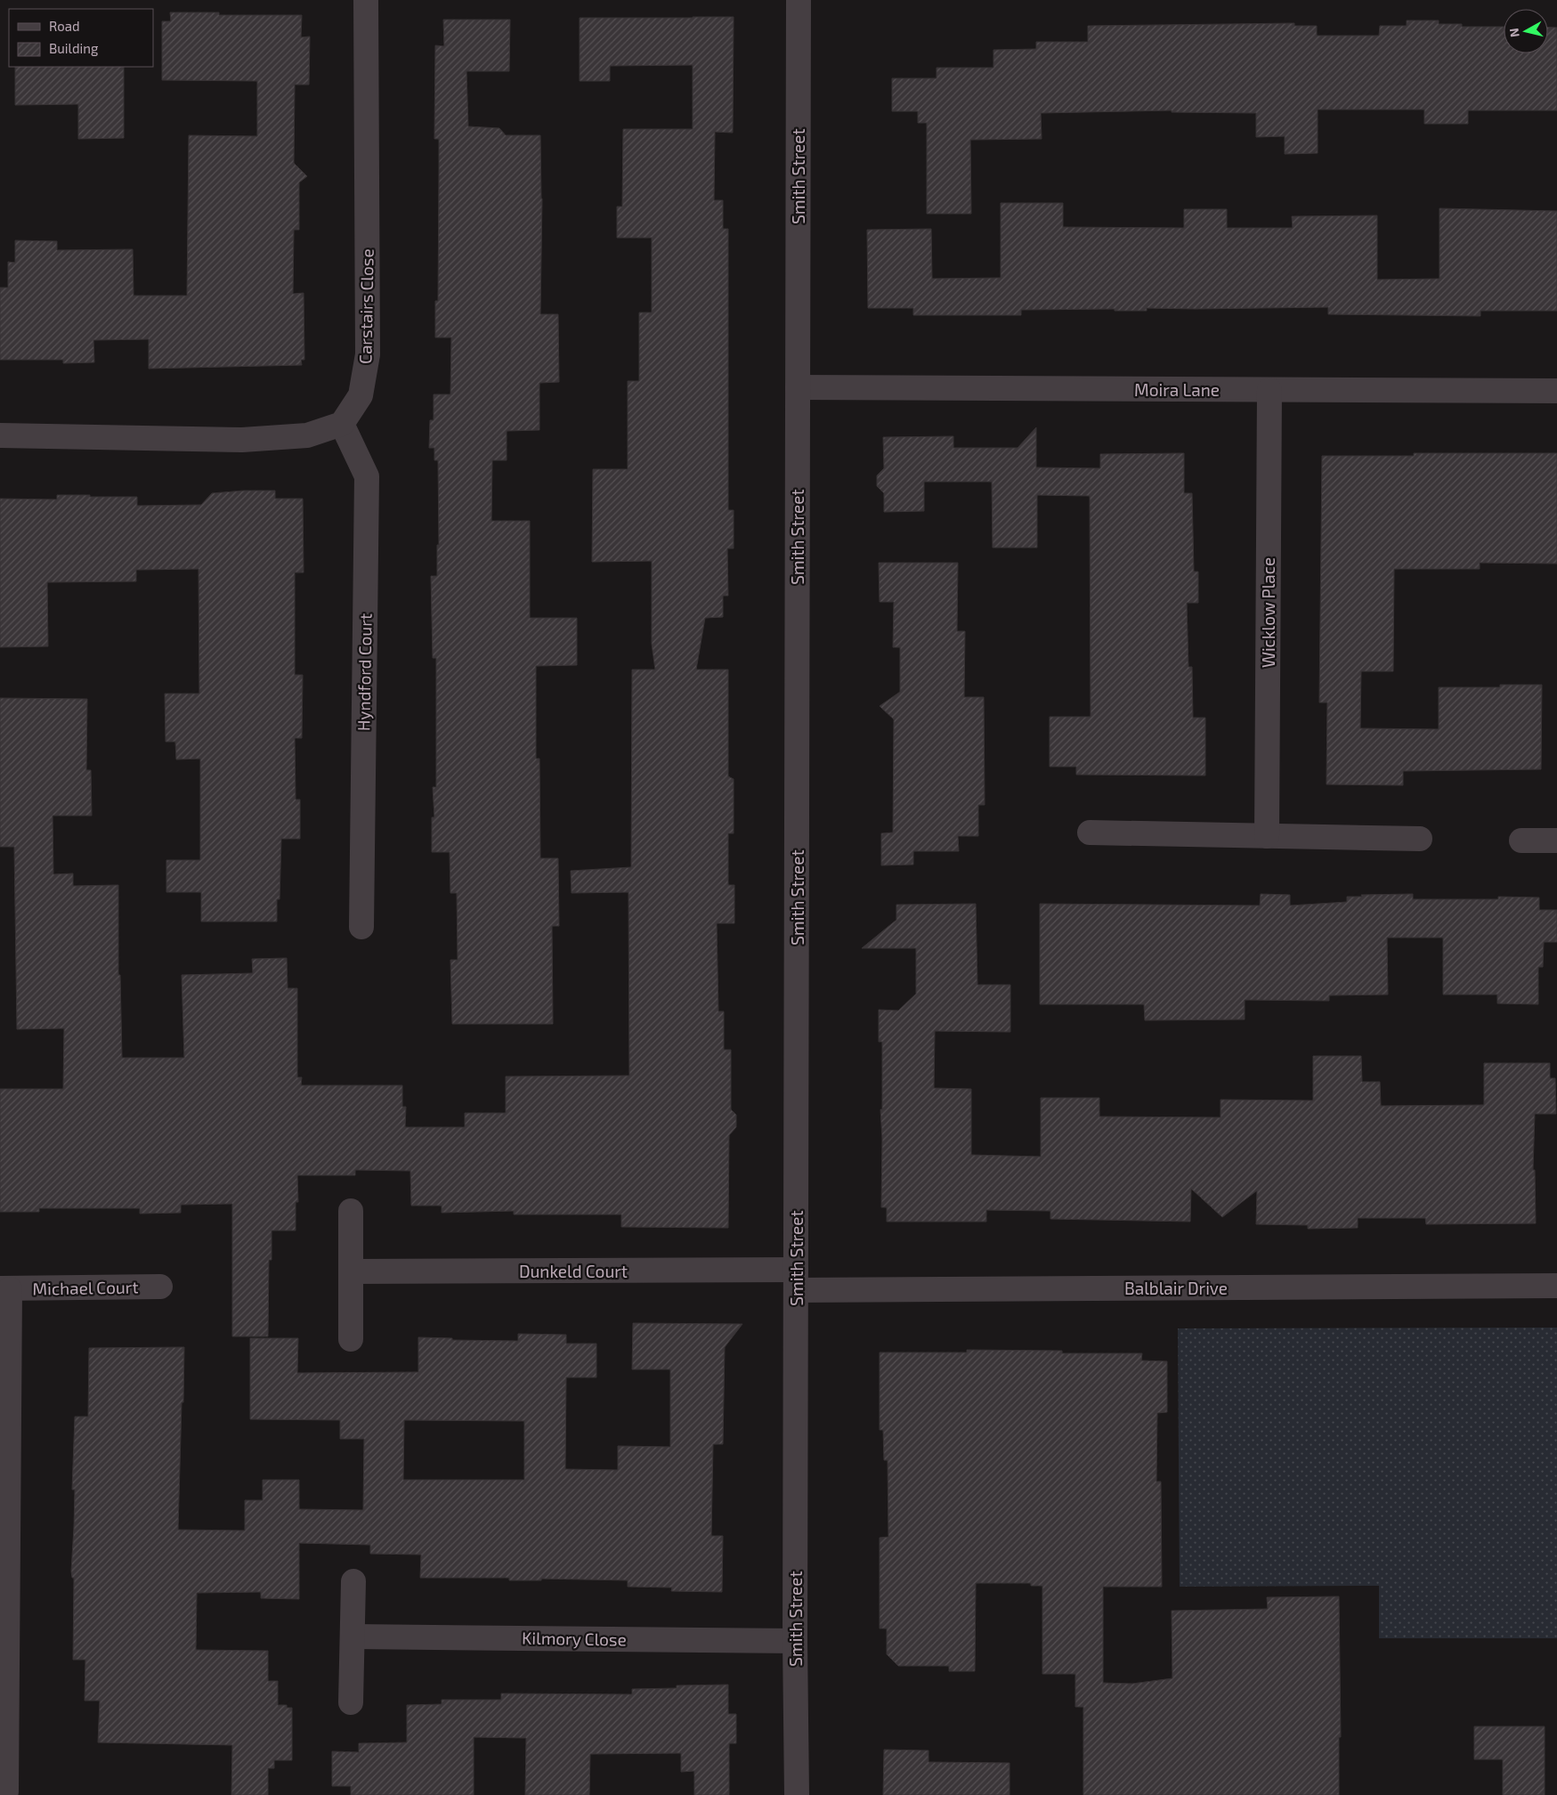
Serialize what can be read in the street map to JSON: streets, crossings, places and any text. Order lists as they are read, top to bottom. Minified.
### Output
{"streets":{"street":["Smith Street","Carstairs Close","Moira Lane","Wicklow Place","Hyndford Court","Dunkeld Court","Michael Court","Balblair Drive","Kilmory Close"]},"crossings":[["Smith Street","Moira Lane"],["Smith Street","Dunkeld Court"],["Smith Street","Balblair Drive"],["Smith Street","Kilmory Close"],["Carstairs Close","Hyndford Court"],["Moira Lane","Wicklow Place"],["Dunkeld Court","Balblair Drive"]],"legend":["Road","Building"],"north":"left"}
